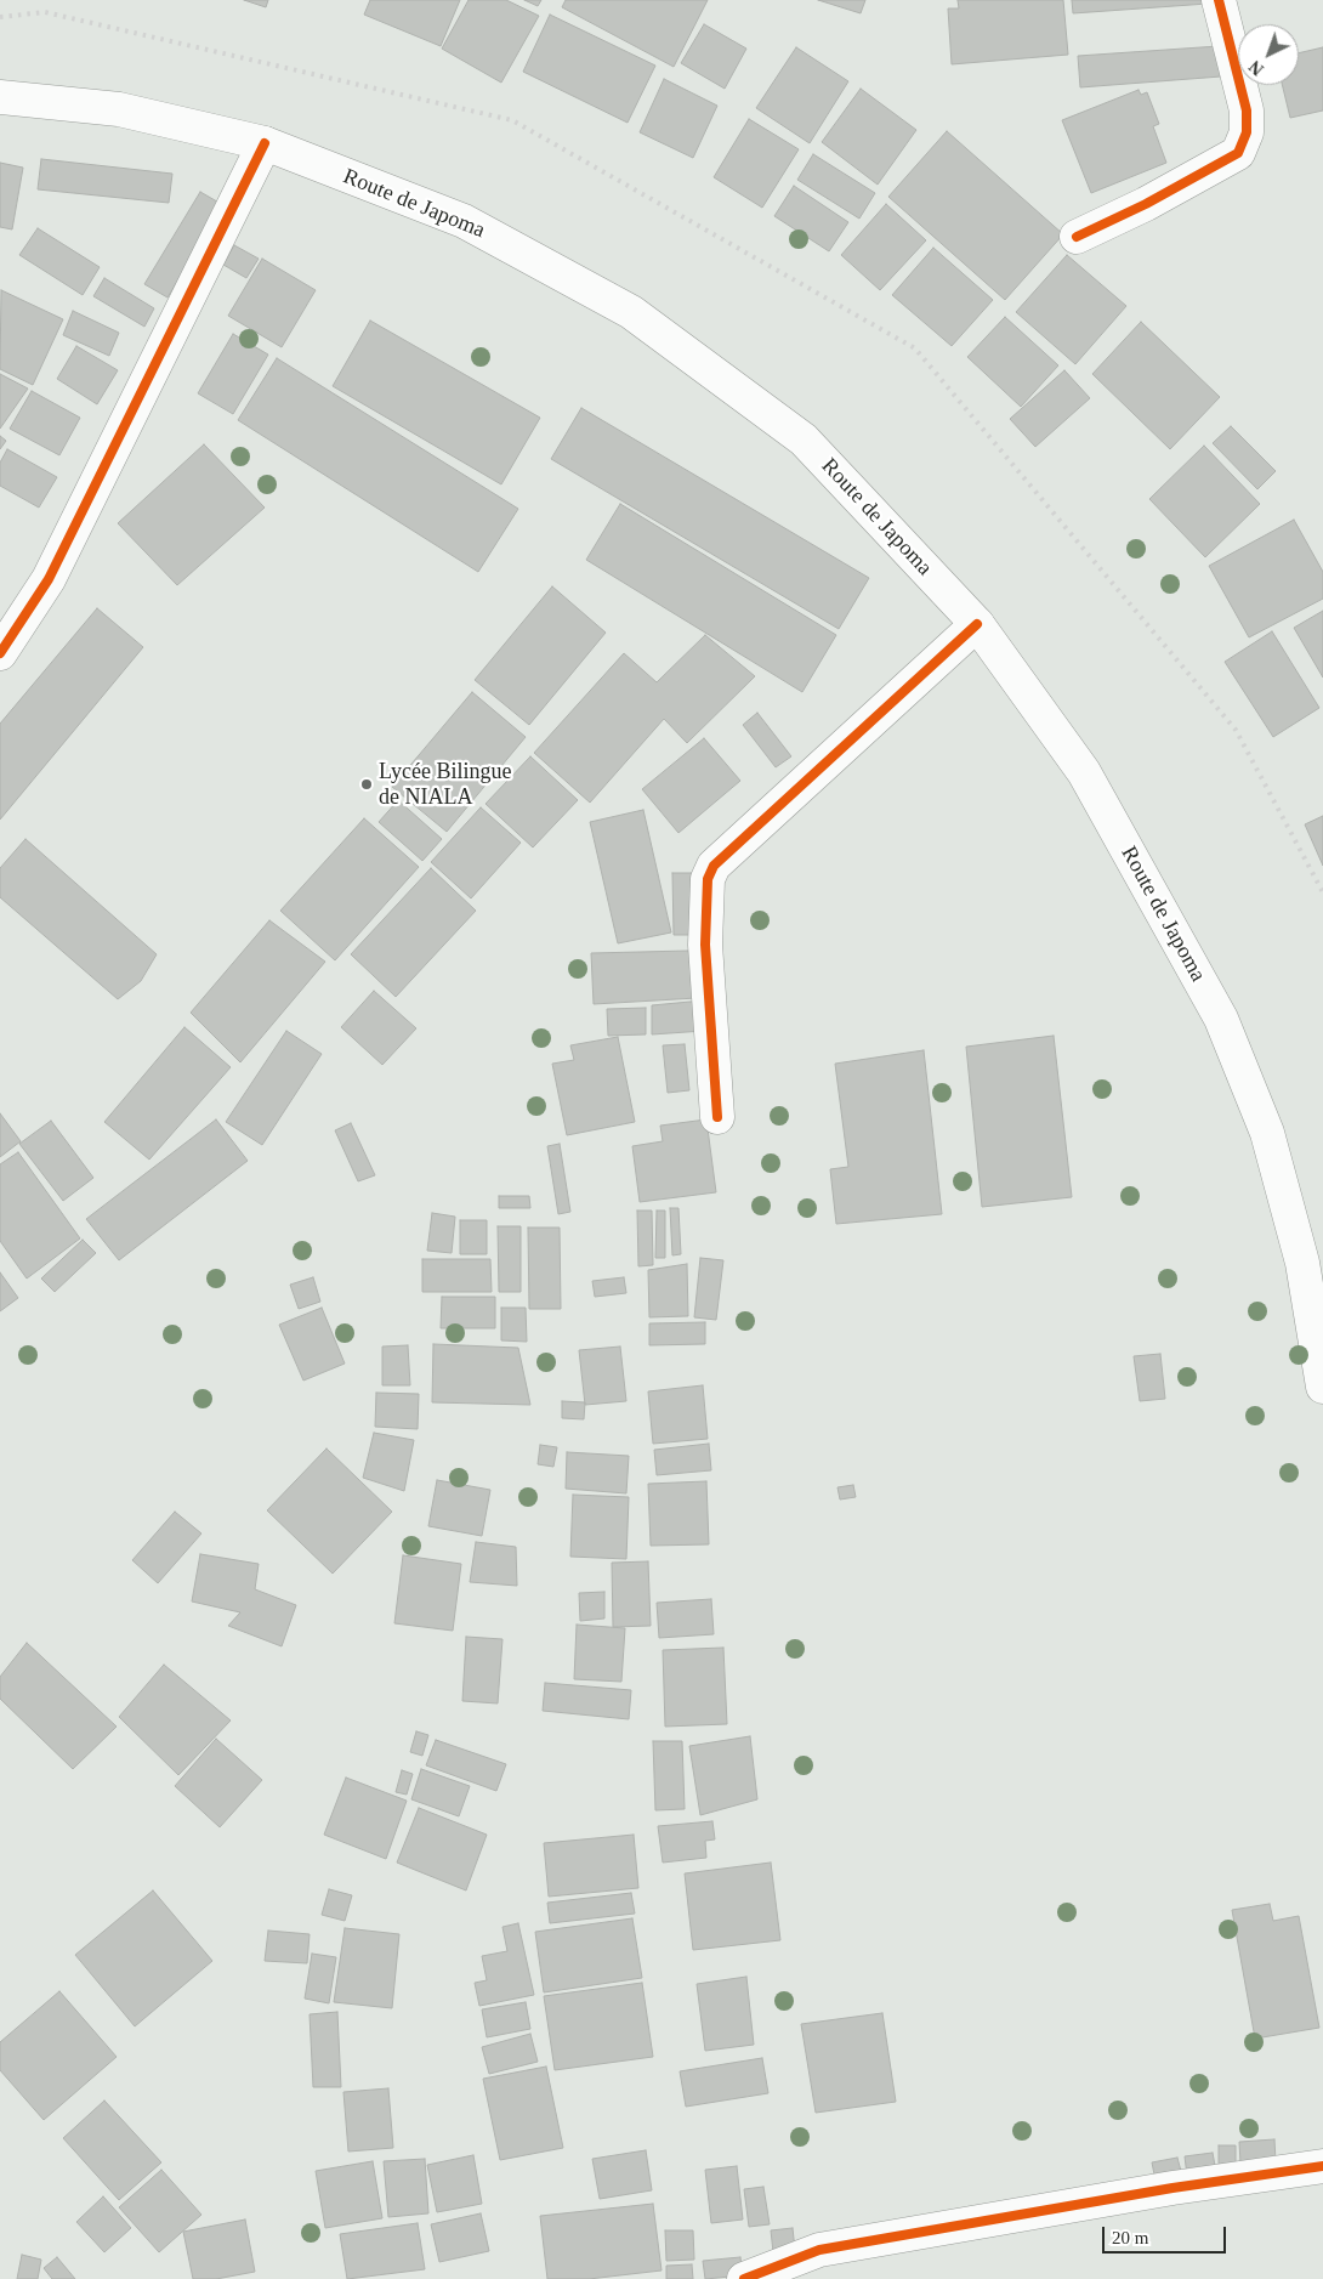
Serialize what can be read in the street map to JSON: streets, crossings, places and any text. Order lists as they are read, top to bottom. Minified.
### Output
{"streets":{"street":["Route de Japoma"]},"places":["Lycée Bilingue de NIALA"],"scale_bar":"20 m","north":"bottom left"}
